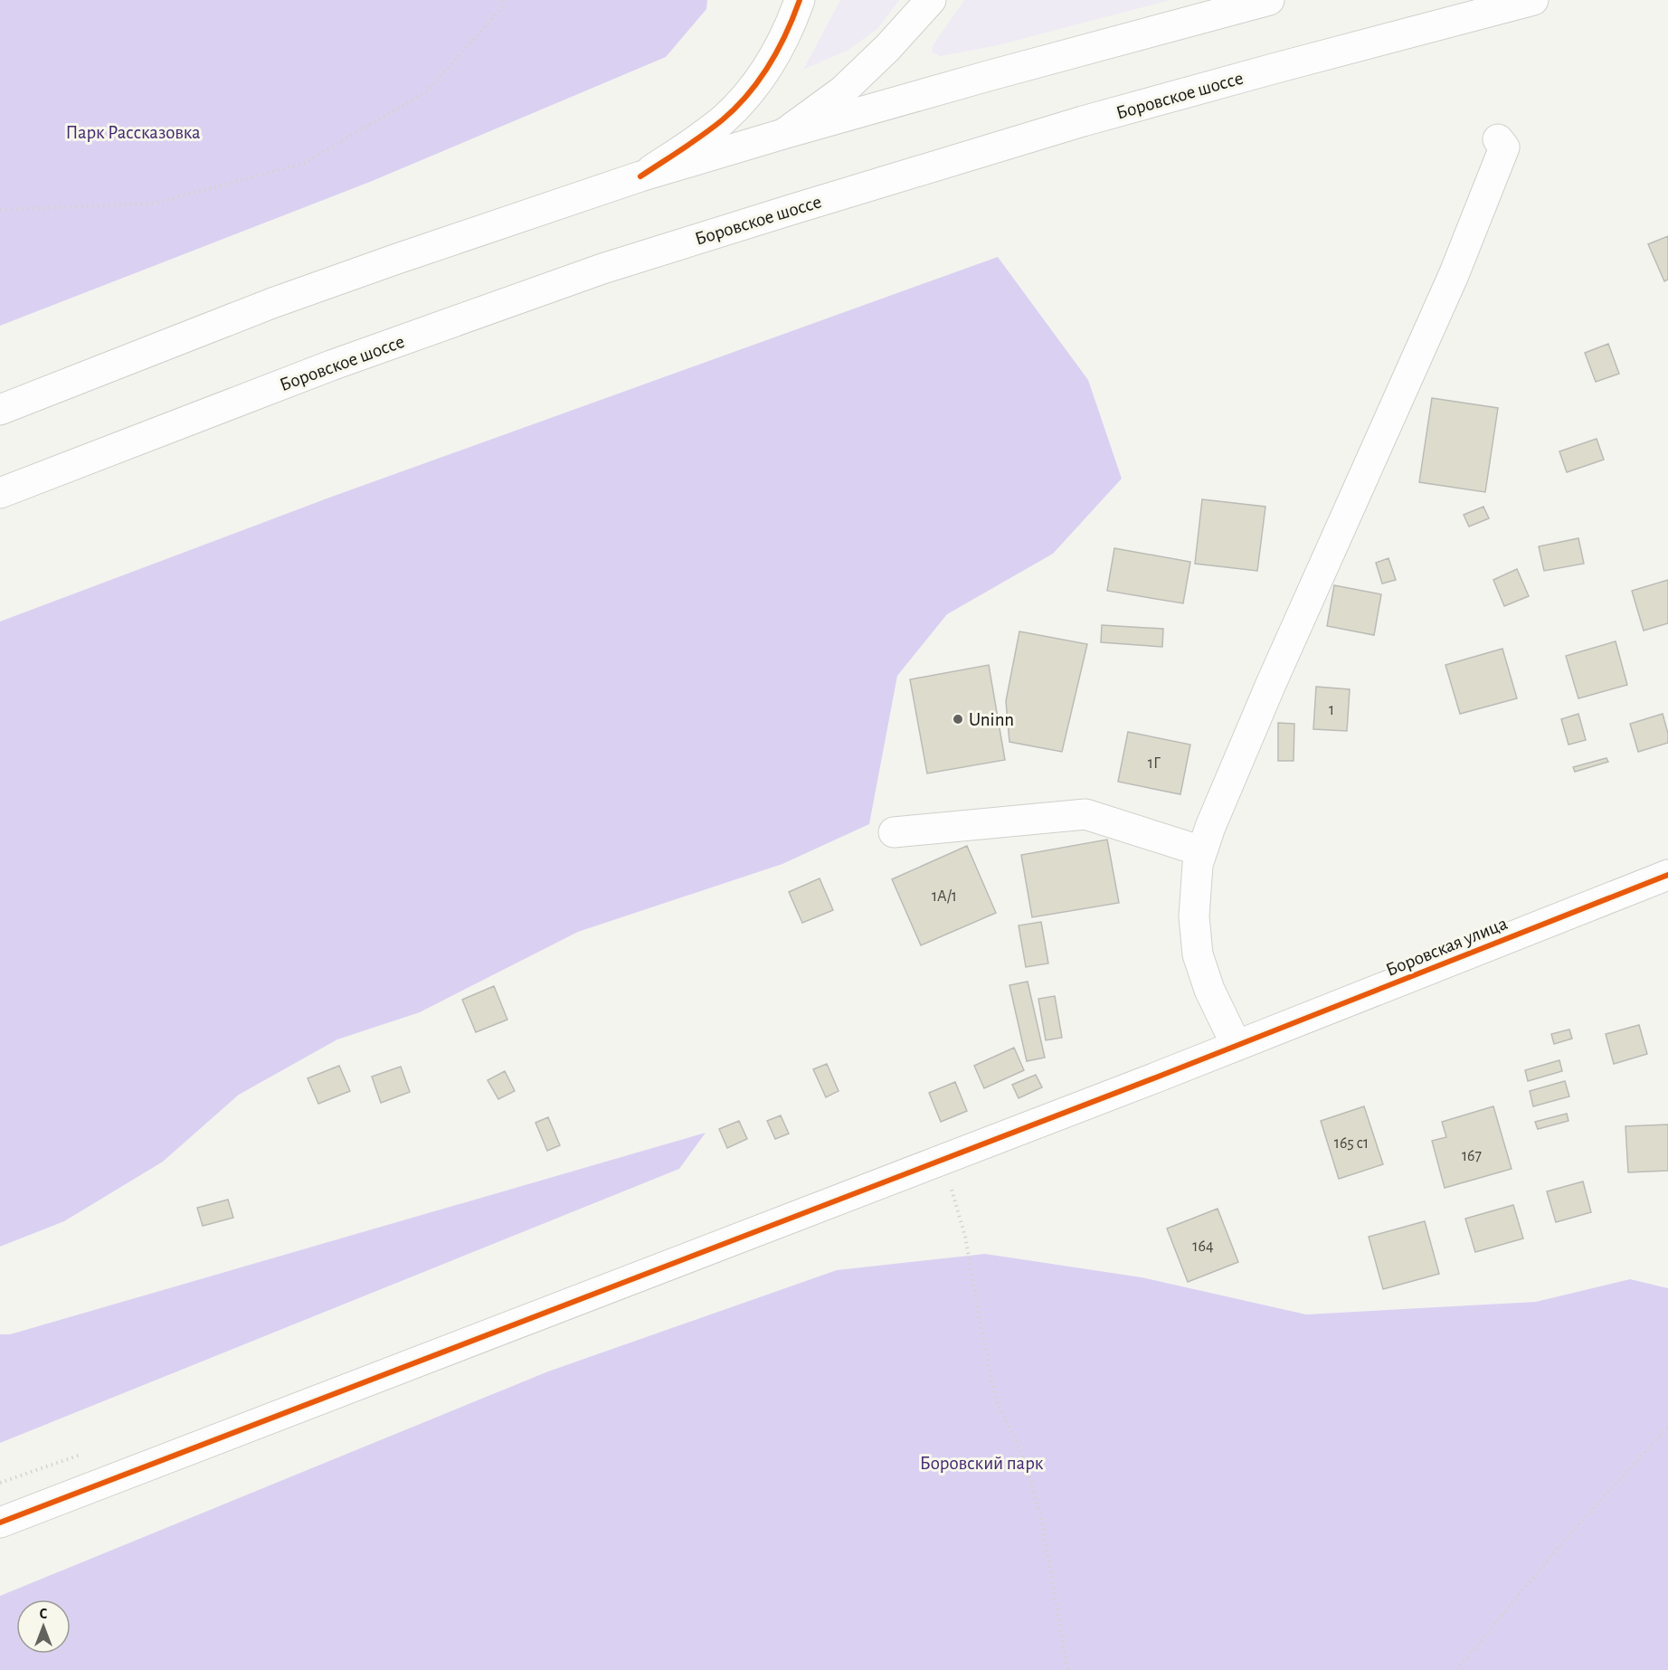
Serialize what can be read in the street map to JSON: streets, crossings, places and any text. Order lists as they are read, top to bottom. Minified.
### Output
{"streets":{"main road":["Боровское шоссе","Боровская улица"]},"parks":["Парк Рассказовка","Боровский парк"],"places":["Uninn"],"house_numbers":["1","1Г","1А/1","165 с1","167","164"],"north":"top"}
